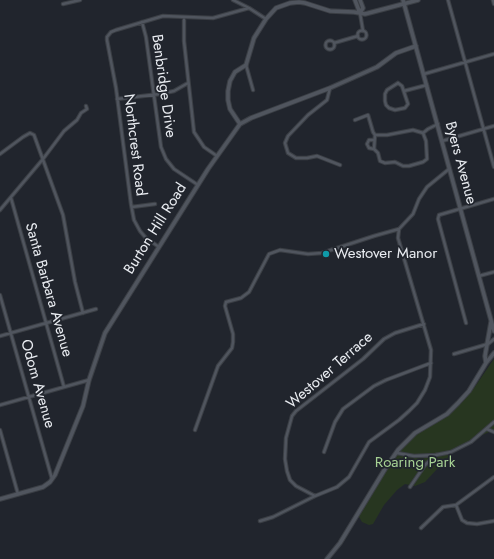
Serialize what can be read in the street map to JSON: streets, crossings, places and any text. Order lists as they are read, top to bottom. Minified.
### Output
{"streets":{"street":["Benbridge Drive","Northcrest Road","Byers Avenue","Burton Hill Road","Santa Barbara Avenue","Westover Terrace","Odom Avenue"]},"crossings":[["Benbridge Drive","Northcrest Road"],["Benbridge Drive","Burton Hill Road"],["Northcrest Road","Burton Hill Road"],["Byers Avenue","Burton Hill Road"],["Burton Hill Road","Odom Avenue"]],"parks":["Roaring Park"],"places":["Westover Manor"]}
